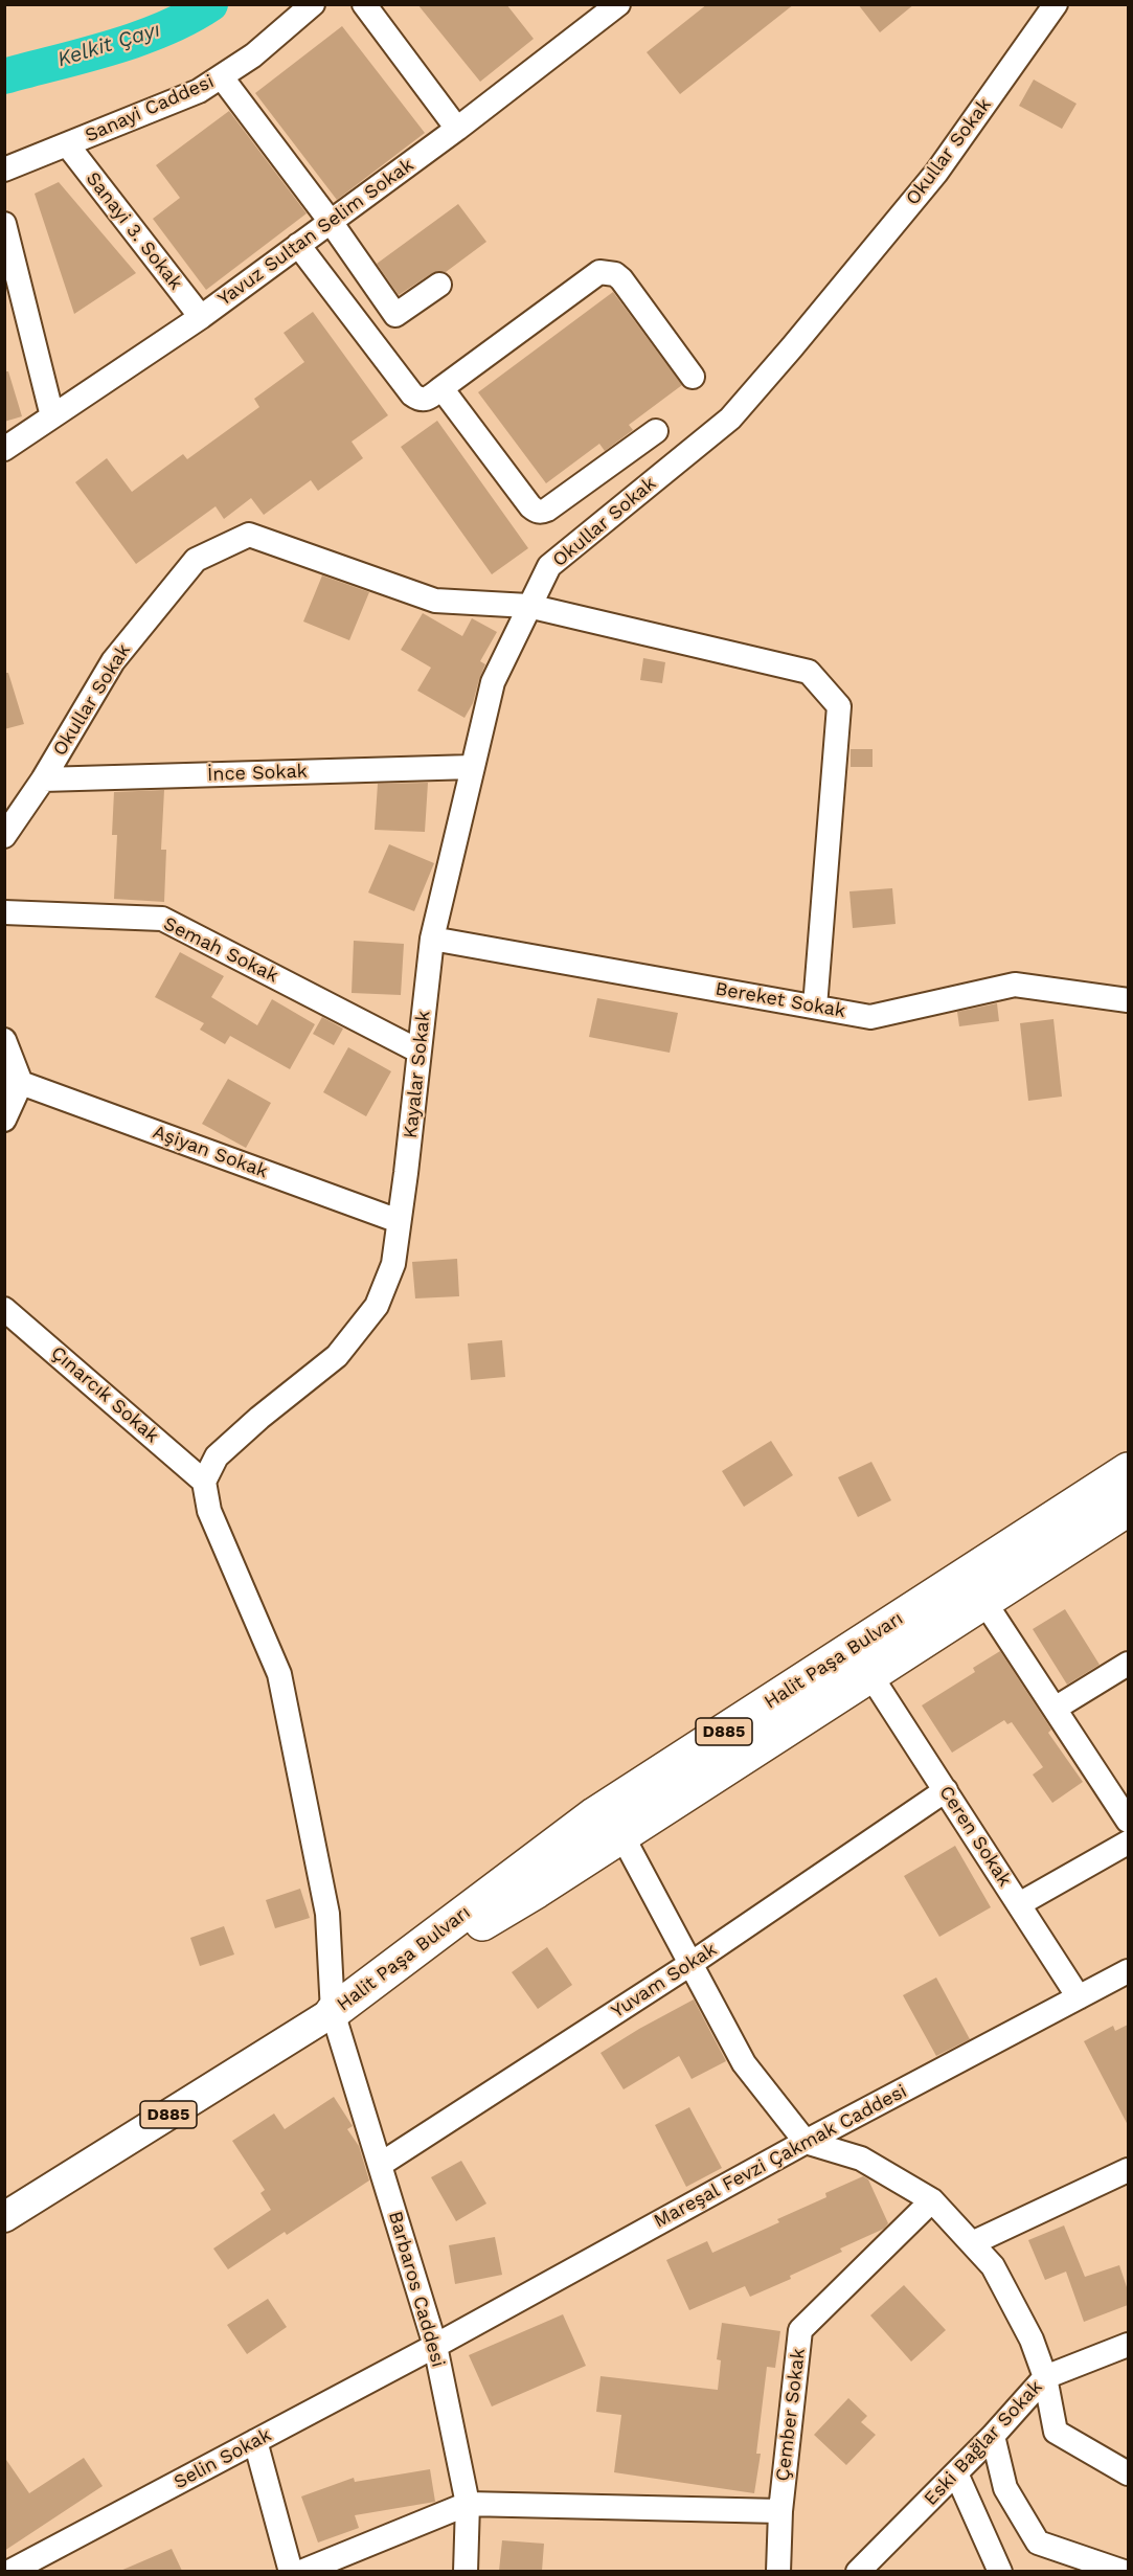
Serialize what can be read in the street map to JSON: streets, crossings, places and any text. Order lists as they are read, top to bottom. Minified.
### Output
{"streets":{"highway":["Halit Paşa Bulvarı","D885"],"street":["Sanayi Caddesi","Okullar Sokak","Sanayi 3. Sokak","Yavuz Sultan Selim Sokak","İnce Sokak","Semah Sokak","Bereket Sokak","Kayalar Sokak","Aşiyan Sokak","Çınarcık Sokak","Ceren Sokak","Yuvam Sokak","Mareşal Fevzi Çakmak Caddesi","Barbaros Caddesi","Çember Sokak","Eski Bağlar Sokak","Selin Sokak"]},"crossings":[["Sanayi Caddesi","Sanayi 3. Sokak"],["Okullar Sokak","İnce Sokak"],["Okullar Sokak","Kayalar Sokak"],["Sanayi 3. Sokak","Yavuz Sultan Selim Sokak"],["İnce Sokak","Kayalar Sokak"],["Semah Sokak","Kayalar Sokak"],["Bereket Sokak","Kayalar Sokak"],["Kayalar Sokak","Aşiyan Sokak"],["Kayalar Sokak","Çınarcık Sokak"],["Kayalar Sokak","Barbaros Caddesi"],["Çınarcık Sokak","Barbaros Caddesi"],["Halit Paşa Bulvarı","D885"],["Halit Paşa Bulvarı","Ceren Sokak"],["Halit Paşa Bulvarı","Barbaros Caddesi"],["D885","Barbaros Caddesi"],["Ceren Sokak","Yuvam Sokak"],["Ceren Sokak","Mareşal Fevzi Çakmak Caddesi"],["Yuvam Sokak","Barbaros Caddesi"],["Mareşal Fevzi Çakmak Caddesi","Barbaros Caddesi"],["Mareşal Fevzi Çakmak Caddesi","Selin Sokak"],["Barbaros Caddesi","Selin Sokak"]],"water":["Kelkit Çayı"]}
